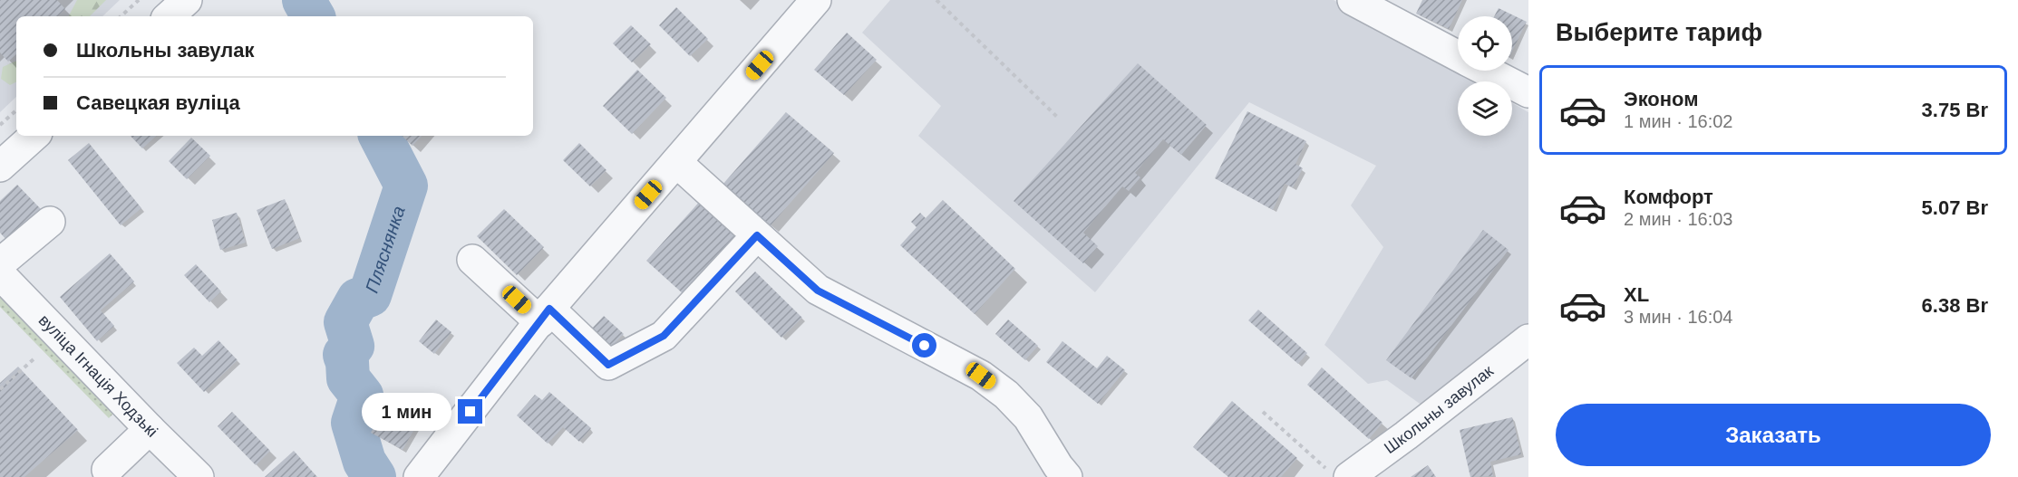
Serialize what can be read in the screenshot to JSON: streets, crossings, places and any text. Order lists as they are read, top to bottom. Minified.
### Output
{"streets":{"street":["вуліца Ігнація Ходзькі","Школьны завулак"]},"water":["Пляснянка"],"page":{"heading":"Выберите тариф","banner":["Школьны завулак","Савецкая вуліца"],"list":[{"name":"Эконом","note":"1 мин · 16:02","value":"3.75 Br"},{"name":"Комфорт","note":"2 мин · 16:03","value":"5.07 Br"},{"name":"XL","note":"3 мин · 16:04","value":"6.38 Br"}],"bubble":"1 мин","buttons":"Заказать"}}
